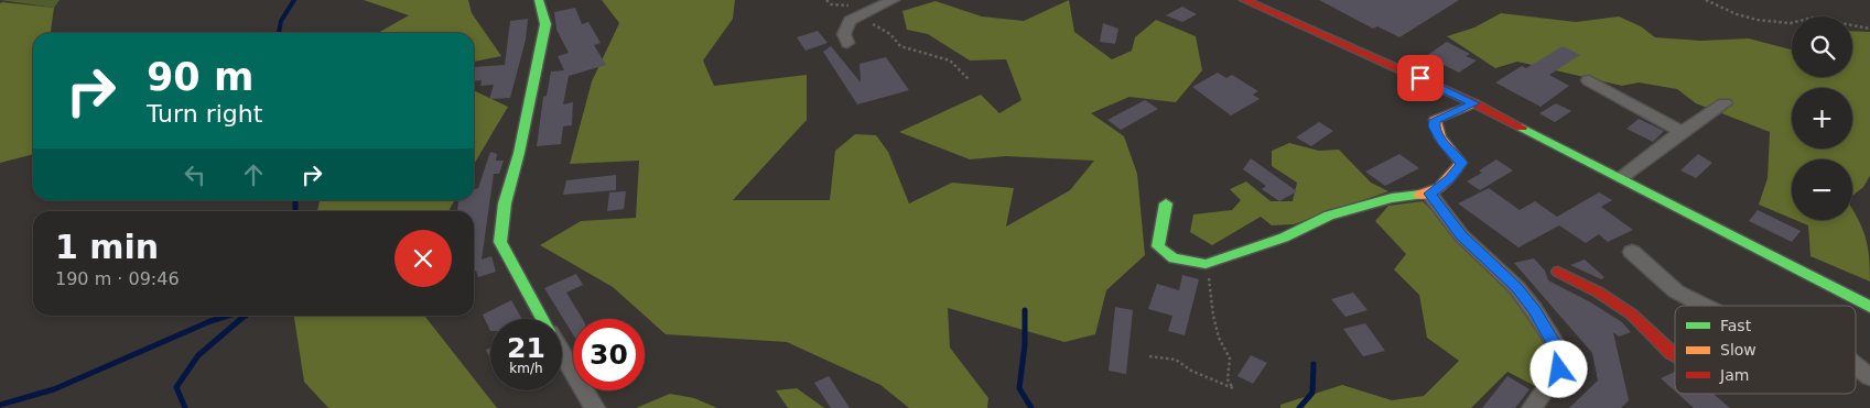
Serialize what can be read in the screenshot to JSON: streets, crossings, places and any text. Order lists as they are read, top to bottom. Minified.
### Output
{"legend":["Fast","Slow","Jam"],"page":{"map_buttons":["+","−"],"turn":["90 m","Turn right"],"heading":["1 min","190 m · 09:46"],"speed":"21 km/h","limit":"30"}}
